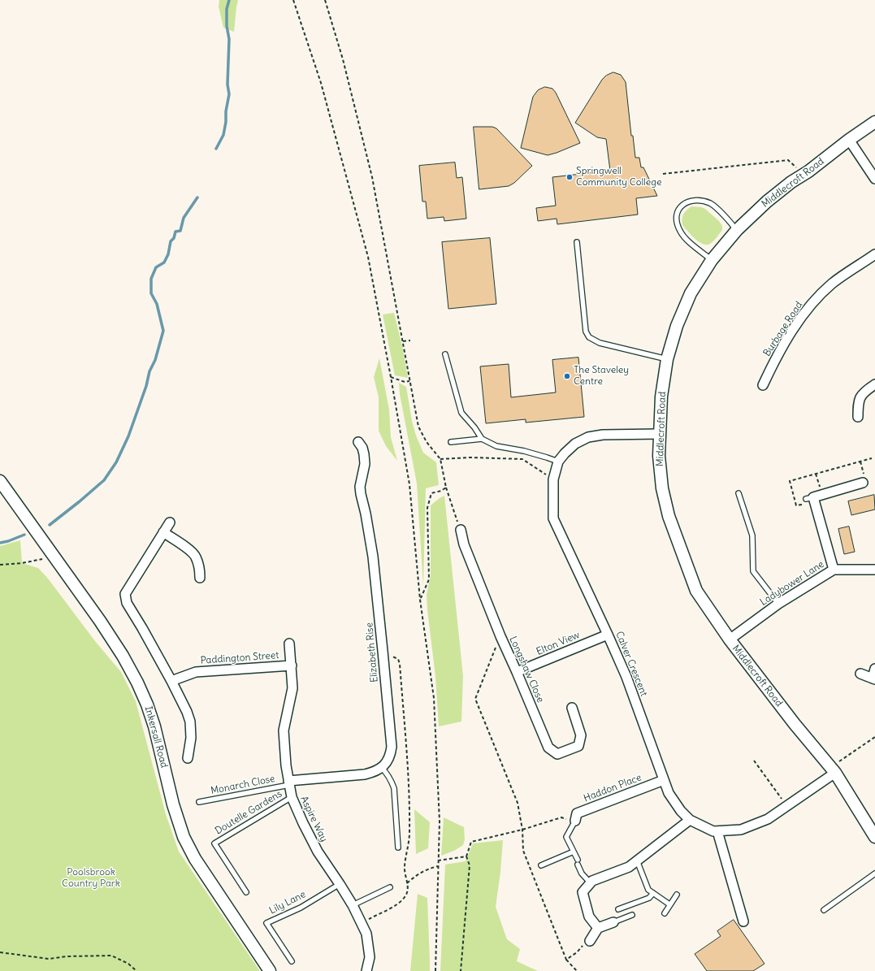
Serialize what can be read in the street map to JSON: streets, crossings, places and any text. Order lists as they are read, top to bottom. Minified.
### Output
{"streets":{"street":["Middlecroft Road","Burbage Road","Ladybower Lane","Elton View","Elizabeth Rise","Paddington Street","Calver Crescent","Longshaw Close","Inkersall Road","Haddon Place","Aspire Way"],"lane":["Monarch Close","Doutelle Gardens","Lily Lane"]},"crossings":[["Middlecroft Road","Ladybower Lane"],["Middlecroft Road","Calver Crescent"],["Elton View","Calver Crescent"],["Elton View","Longshaw Close"],["Paddington Street","Aspire Way"],["Calver Crescent","Haddon Place"],["Monarch Close","Aspire Way"],["Doutelle Gardens","Aspire Way"],["Aspire Way","Lily Lane"]],"parks":["Poolsbrook Country Park"],"places":["Springwell Community College","The Staveley Centre"]}
